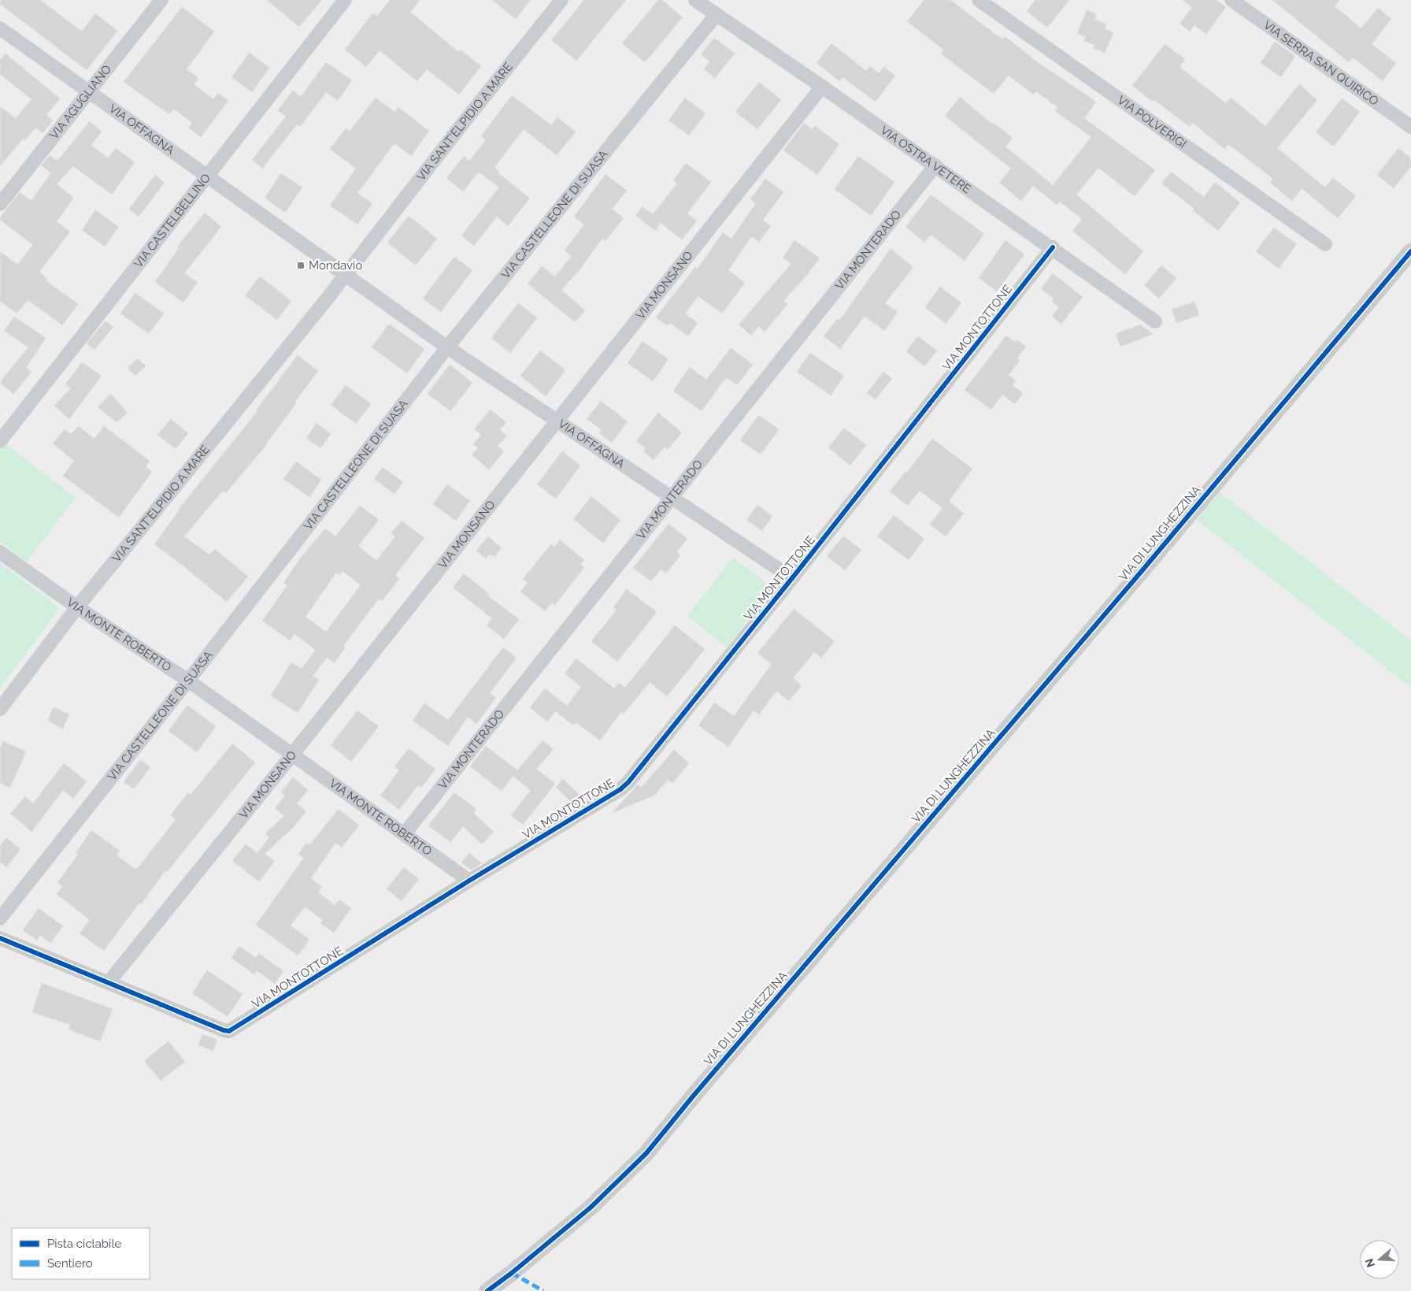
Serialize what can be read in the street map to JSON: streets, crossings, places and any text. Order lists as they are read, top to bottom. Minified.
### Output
{"streets":{"street":["VIA SERRA SAN QUIRICO","VIA AGUGLIANO","VIA SANT'ELPIDIO A MARE","VIA POLVERIGI","VIA OFFAGNA","VIA OSTRA VETERE","VIA CASTELLEONE DI SUASA","VIA CASTELBELLINO","VIA MONTERADO","VIA MONSANO","VIA MONTOTTONE","VIA DI LUNGHEZZINA","VIA MONTE ROBERTO"]},"crossings":[["VIA AGUGLIANO","VIA OFFAGNA"],["VIA SANT'ELPIDIO A MARE","VIA OFFAGNA"],["VIA SANT'ELPIDIO A MARE","VIA MONTE ROBERTO"],["VIA OFFAGNA","VIA CASTELLEONE DI SUASA"],["VIA OFFAGNA","VIA CASTELBELLINO"],["VIA OFFAGNA","VIA MONTERADO"],["VIA OFFAGNA","VIA MONSANO"],["VIA OFFAGNA","VIA MONTOTTONE"],["VIA OSTRA VETERE","VIA CASTELLEONE DI SUASA"],["VIA OSTRA VETERE","VIA MONTERADO"],["VIA OSTRA VETERE","VIA MONSANO"],["VIA OSTRA VETERE","VIA MONTOTTONE"],["VIA CASTELLEONE DI SUASA","VIA MONTE ROBERTO"],["VIA MONTERADO","VIA MONTE ROBERTO"],["VIA MONSANO","VIA MONTOTTONE"],["VIA MONSANO","VIA MONTE ROBERTO"],["VIA MONTOTTONE","VIA MONTE ROBERTO"]],"places":{"transit":["Mondavio"]},"legend":["Pista ciclabile","Sentiero"],"north":"left"}
